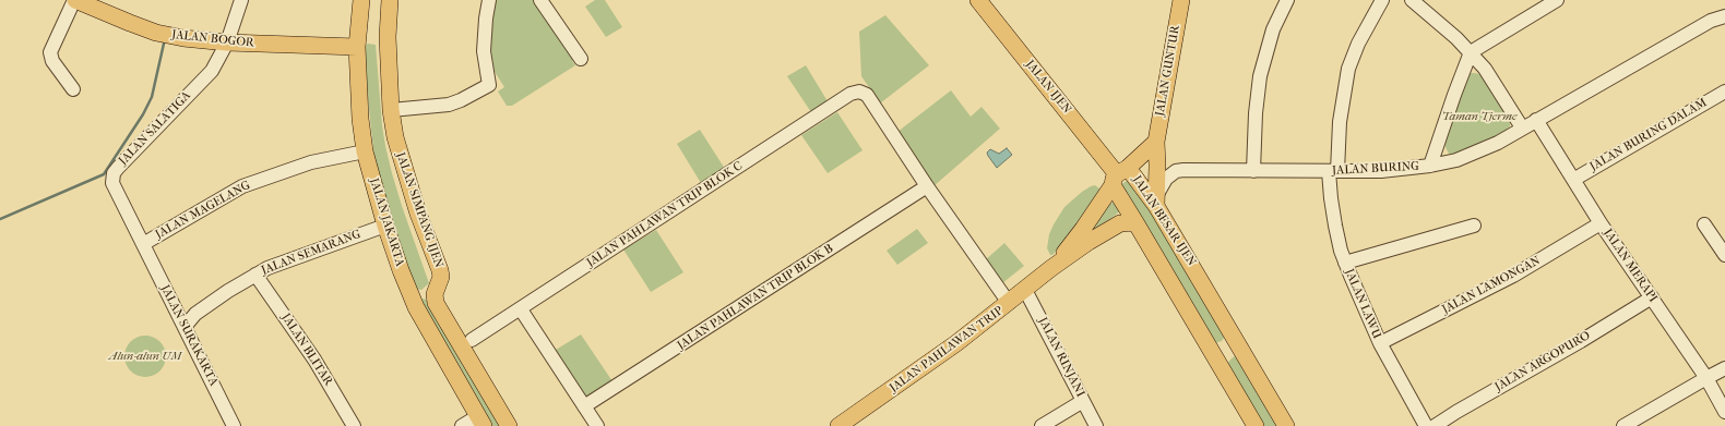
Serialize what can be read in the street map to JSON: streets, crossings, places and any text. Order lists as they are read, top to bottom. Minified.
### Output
{"streets":{"main road":["JALAN BOGOR","JALAN GUNTUR","JALAN IJEN","JALAN SIMPANG IJEN","JALAN BESAR IJEN","JALAN JAKARTA","JALAN PAHLAWAN TRIP"],"street":["JALAN SALATIGA","JALAN BURING DALAM","JALAN BURING","JALAN MAGELANG","JALAN PAHLAWAN TRIP BLOK C","JALAN SEMARANG","JALAN MERAPI","JALAN LAMONGAN","JALAN PAHLAWAN TRIP BLOK B","JALAN LAWU","JALAN SURAKARTA","JALAN BLITAR","JALAN RINJANI","JALAN ARGOPURO"]},"crossings":[["JALAN BOGOR","JALAN SALATIGA"],["JALAN BOGOR","JALAN JAKARTA"],["JALAN GUNTUR","JALAN BURING"],["JALAN GUNTUR","JALAN BESAR IJEN"],["JALAN GUNTUR","JALAN PAHLAWAN TRIP"],["JALAN IJEN","JALAN BESAR IJEN"],["JALAN IJEN","JALAN PAHLAWAN TRIP"],["JALAN SALATIGA","JALAN MAGELANG"],["JALAN SALATIGA","JALAN SURAKARTA"],["JALAN BURING DALAM","JALAN MERAPI"],["JALAN BURING","JALAN BESAR IJEN"],["JALAN BURING","JALAN MERAPI"],["JALAN BURING","JALAN LAWU"],["JALAN MAGELANG","JALAN JAKARTA"],["JALAN MAGELANG","JALAN SURAKARTA"],["JALAN PAHLAWAN TRIP BLOK C","JALAN PAHLAWAN TRIP BLOK B"],["JALAN BESAR IJEN","JALAN PAHLAWAN TRIP"],["JALAN JAKARTA","JALAN SEMARANG"],["JALAN SEMARANG","JALAN SURAKARTA"],["JALAN SEMARANG","JALAN BLITAR"],["JALAN MERAPI","JALAN LAMONGAN"],["JALAN MERAPI","JALAN ARGOPURO"],["JALAN LAMONGAN","JALAN LAWU"],["JALAN PAHLAWAN TRIP","JALAN RINJANI"]],"parks":["Taman Tjerme","Alun-alun UM"]}
